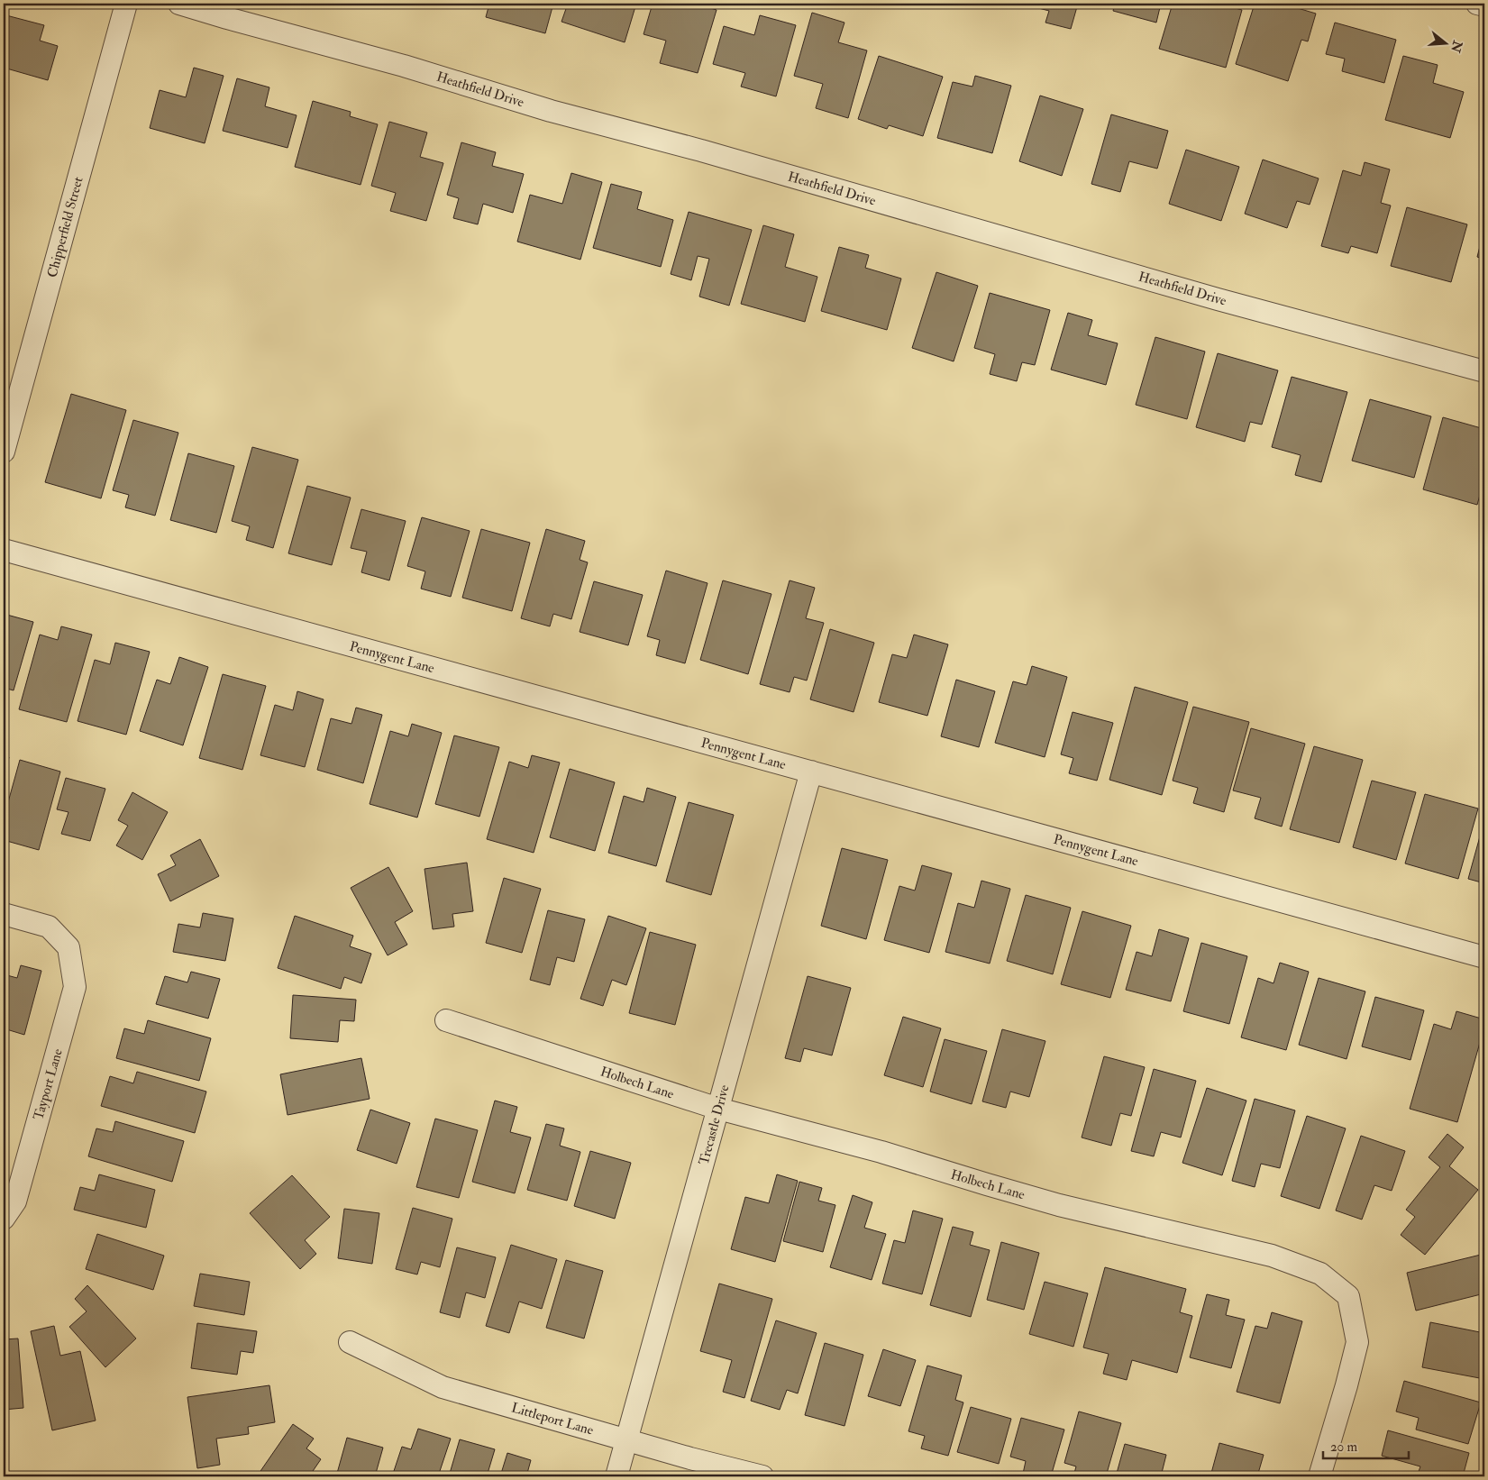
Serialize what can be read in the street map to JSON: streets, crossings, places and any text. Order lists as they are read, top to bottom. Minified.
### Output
{"streets":{"street":["Heathfield Drive","Chipperfield Street","Pennygent Lane","Holbech Lane","Tayport Lane","Trecastle Drive","Littleport Lane"]},"crossings":[["Pennygent Lane","Trecastle Drive"],["Holbech Lane","Trecastle Drive"],["Trecastle Drive","Littleport Lane"]],"scale_bar":"20 m","north":"right"}
